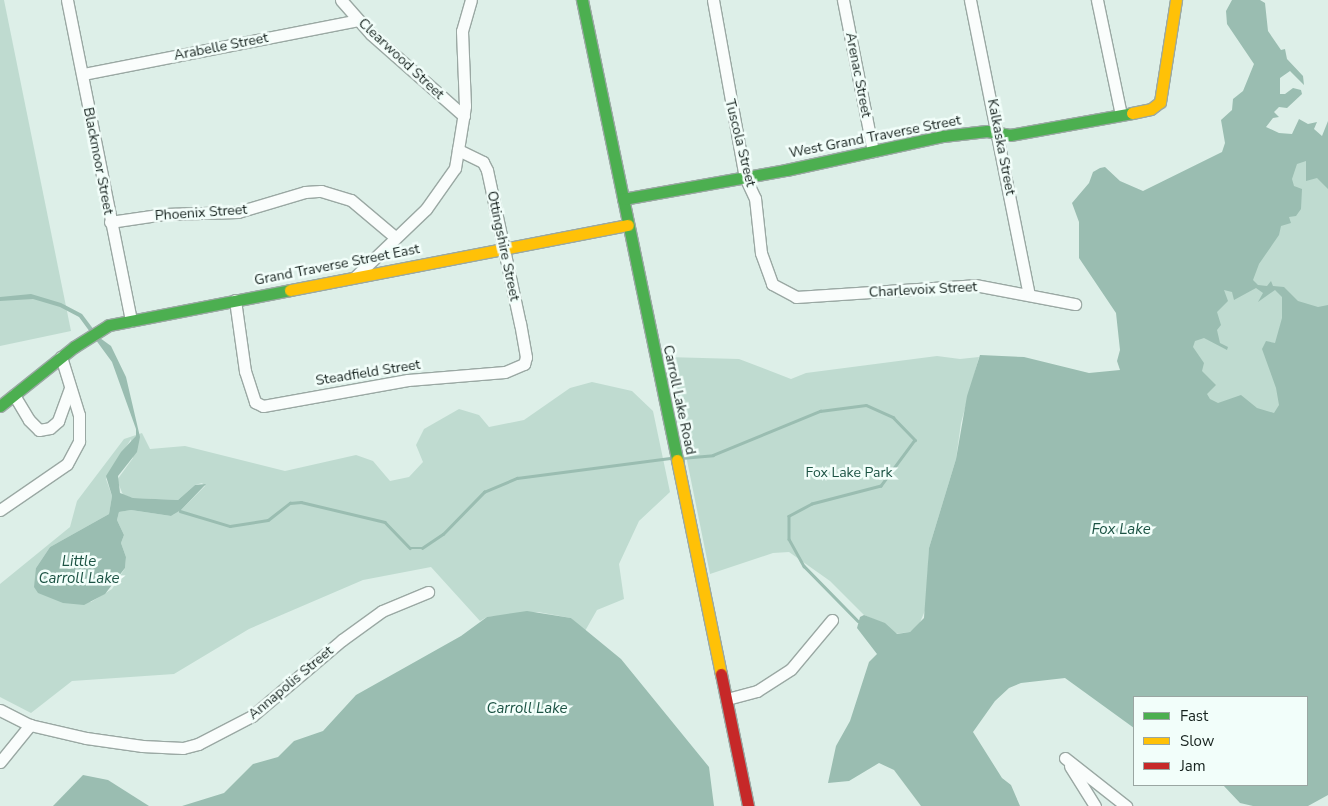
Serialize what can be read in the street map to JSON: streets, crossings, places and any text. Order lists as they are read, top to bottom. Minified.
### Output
{"streets":{"street":["Arabelle Street","Clearwood Street","Arenac Street","West Grand Traverse Street","Tuscola Street","Kalkaska Street","Blackmoor Street","Phoenix Street","Ottingshire Street","Grand Traverse Street East","Charlevoix Street","Steadfield Street","Carroll Lake Road","Annapolis Street"]},"crossings":[["Arabelle Street","Clearwood Street"],["Arabelle Street","Blackmoor Street"],["Arenac Street","West Grand Traverse Street"],["West Grand Traverse Street","Tuscola Street"],["West Grand Traverse Street","Kalkaska Street"],["West Grand Traverse Street","Carroll Lake Road"],["Tuscola Street","Charlevoix Street"],["Kalkaska Street","Charlevoix Street"],["Blackmoor Street","Phoenix Street"],["Blackmoor Street","Grand Traverse Street East"],["Ottingshire Street","Grand Traverse Street East"],["Ottingshire Street","Steadfield Street"],["Grand Traverse Street East","Steadfield Street"],["Grand Traverse Street East","Carroll Lake Road"]],"water":["Fox Lake","Little Carroll Lake","Carroll Lake"],"parks":["Fox Lake Park"],"legend":["Fast","Slow","Jam"]}
